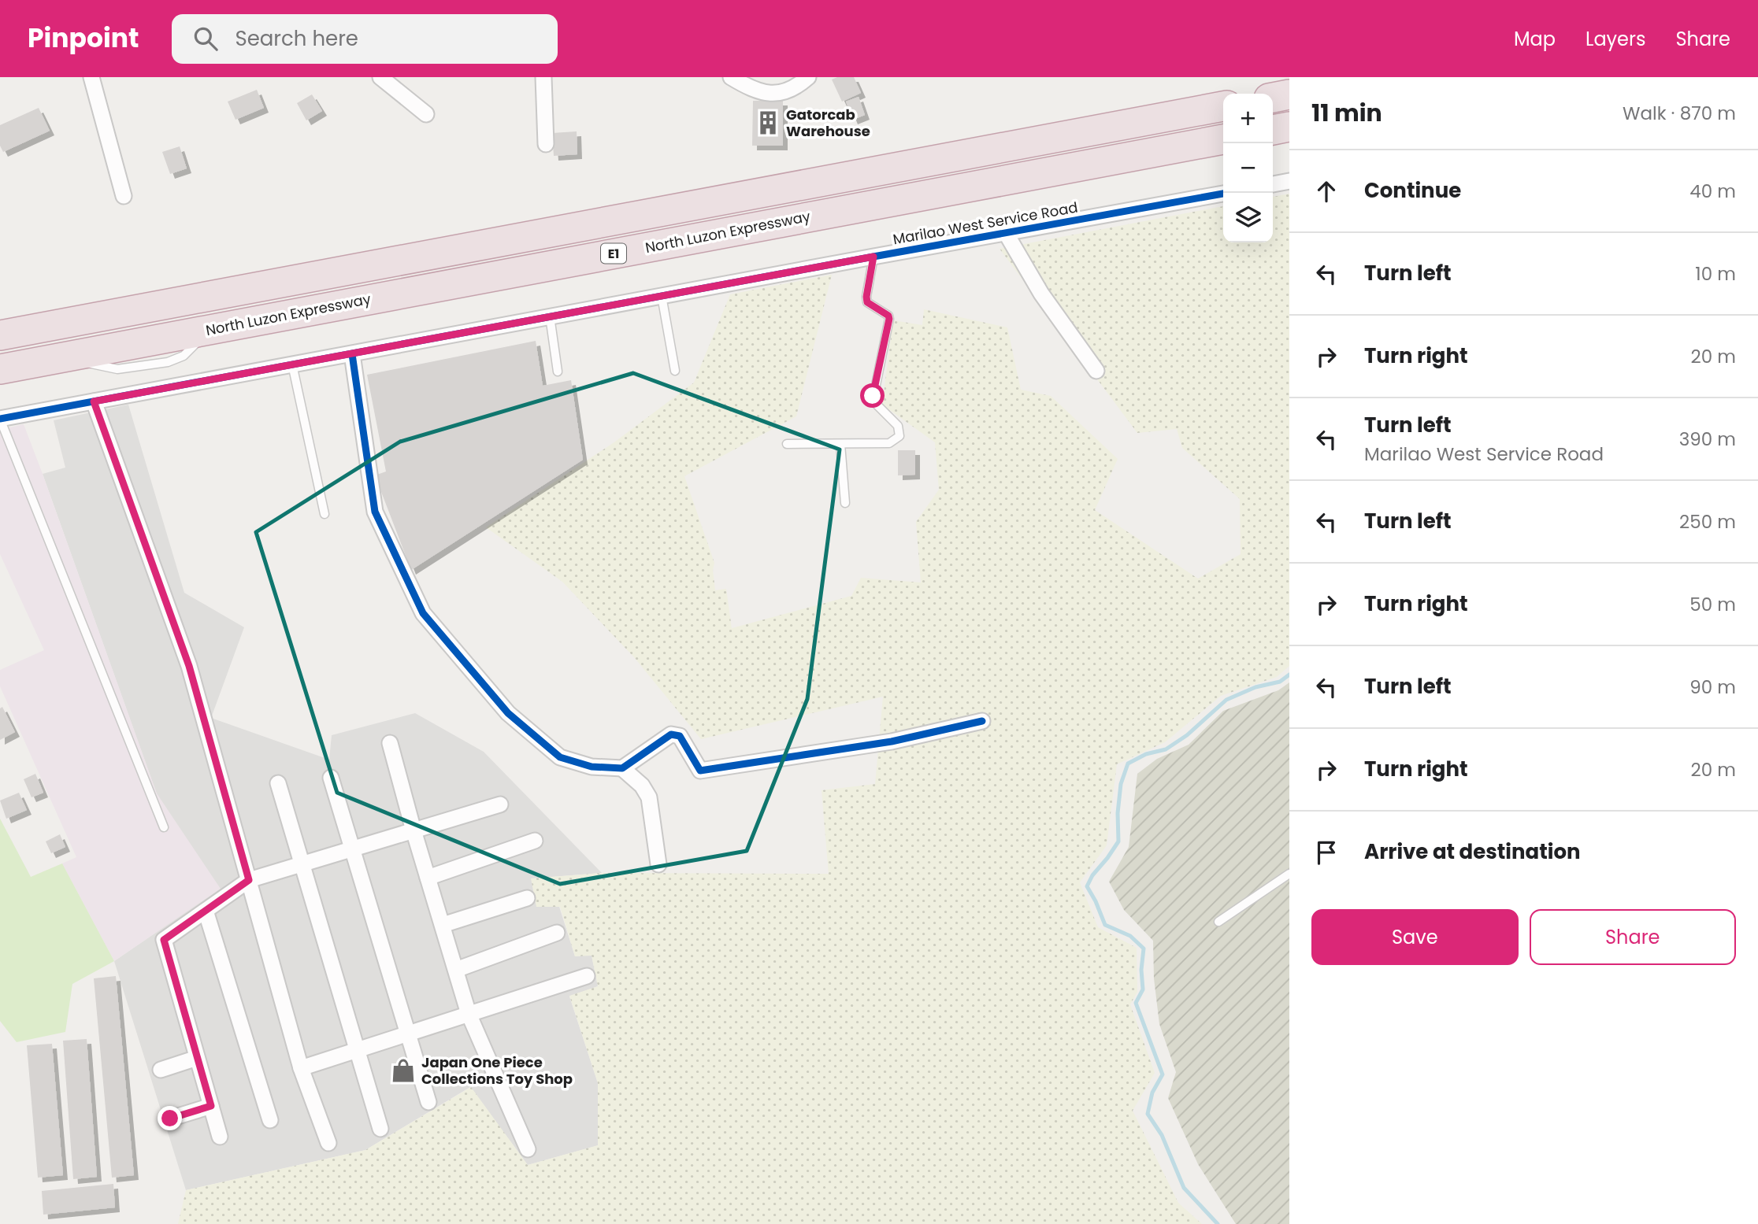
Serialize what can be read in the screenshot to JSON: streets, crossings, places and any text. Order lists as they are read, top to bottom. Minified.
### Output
{"streets":{"highway":["North Luzon Expressway","E1"],"street":["Marilao West Service Road"]},"places":{"building":["Gatorcab Warehouse"],"shop":["Japan One Piece Collections Toy Shop"]},"page":{"header":"Pinpoint","search":"Search here","nav":["Map","Layers","Share"],"heading":["11 min","Walk · 870 m"],"map_buttons":["+","−"],"list":[["Continue","40 m"],["Turn left","10 m"],["Turn right","20 m"],["Turn left","Marilao West Service Road","390 m"],["Turn left","250 m"],["Turn right","50 m"],["Turn left","90 m"],["Turn right","20 m"],"Arrive at destination"],"buttons":["Save","Share"]}}
